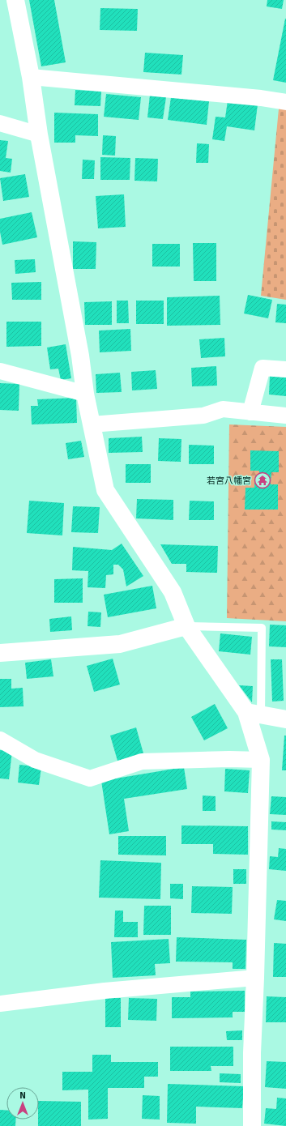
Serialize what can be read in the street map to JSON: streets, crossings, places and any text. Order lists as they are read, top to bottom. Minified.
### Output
{"places":{"temple":["若宮八幡宮"]},"north":"top"}
